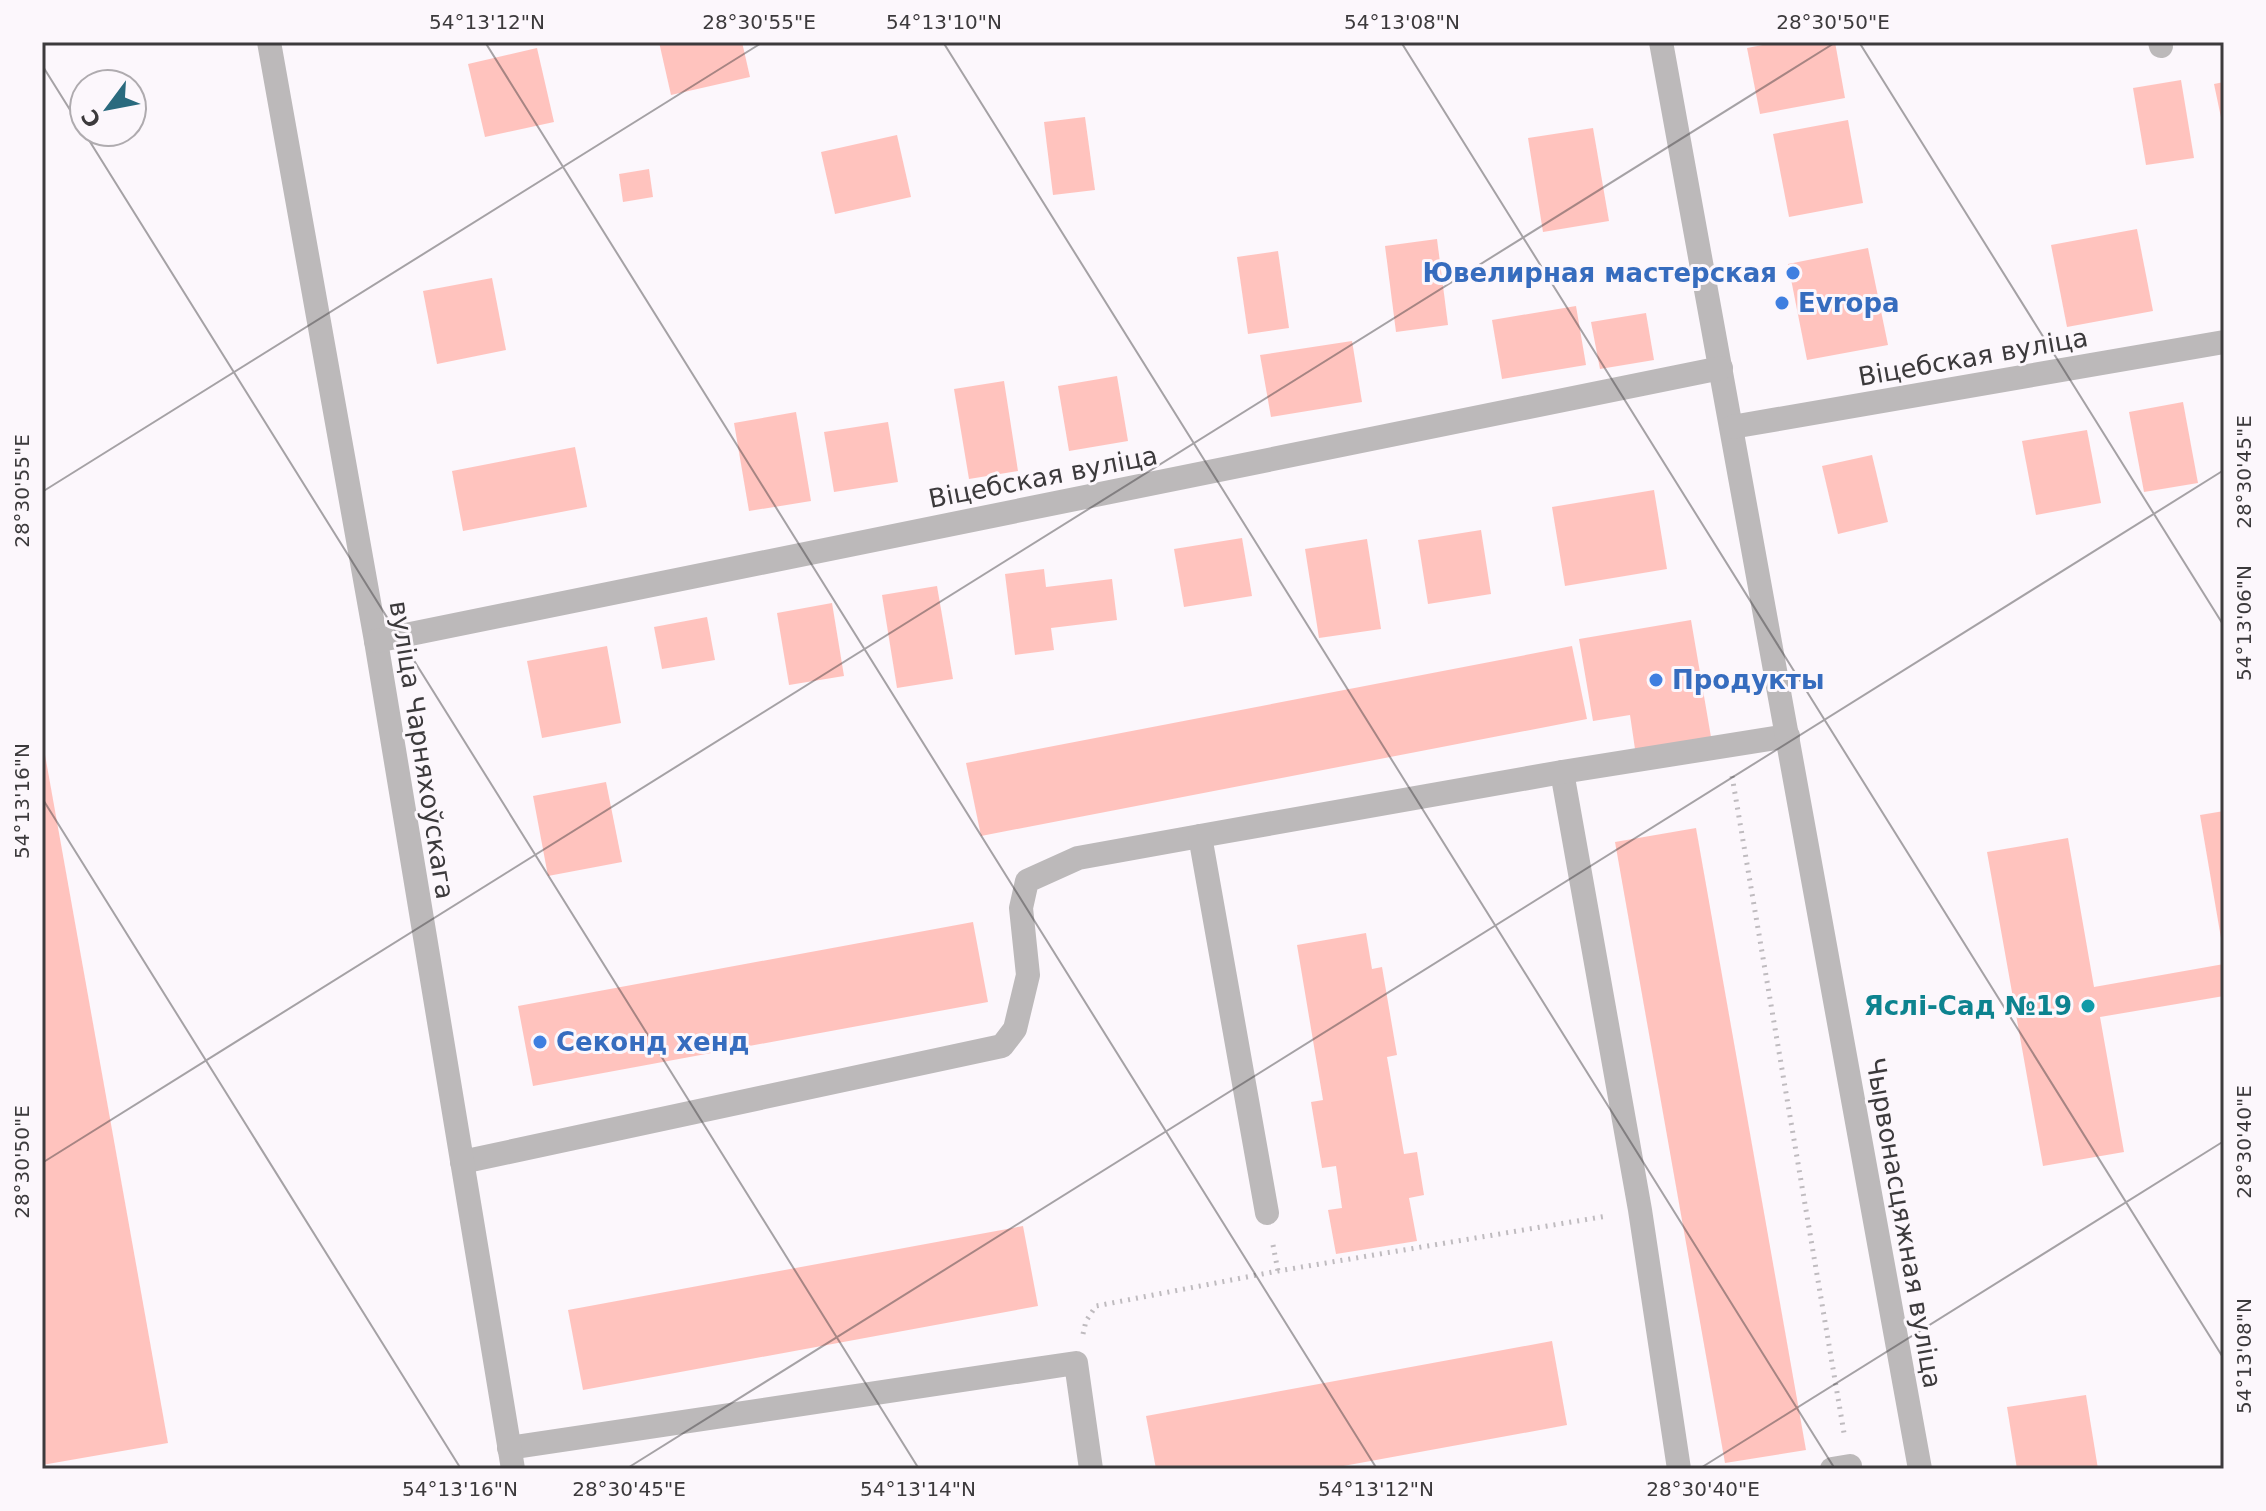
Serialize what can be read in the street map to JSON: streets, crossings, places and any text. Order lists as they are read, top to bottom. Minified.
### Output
{"streets":{"street":["Віцебская вуліца","вуліца Чарняхоўскага","Чырвонасцяжная вуліца"]},"crossings":[["Віцебская вуліца","вуліца Чарняхоўскага"],["Віцебская вуліца","Чырвонасцяжная вуліца"]],"places":["Ювелирная мастерская","Evropa","Продукты","Яслі-Сад №19","Секонд хенд"],"north":"bottom left","coordinates":["54°13'12\"N","28°30'55\"E","54°13'10\"N","54°13'08\"N","28°30'50\"E","28°30'45\"E","54°13'06\"N","54°13'16\"N","28°30'40\"E","54°13'14\"N"]}
